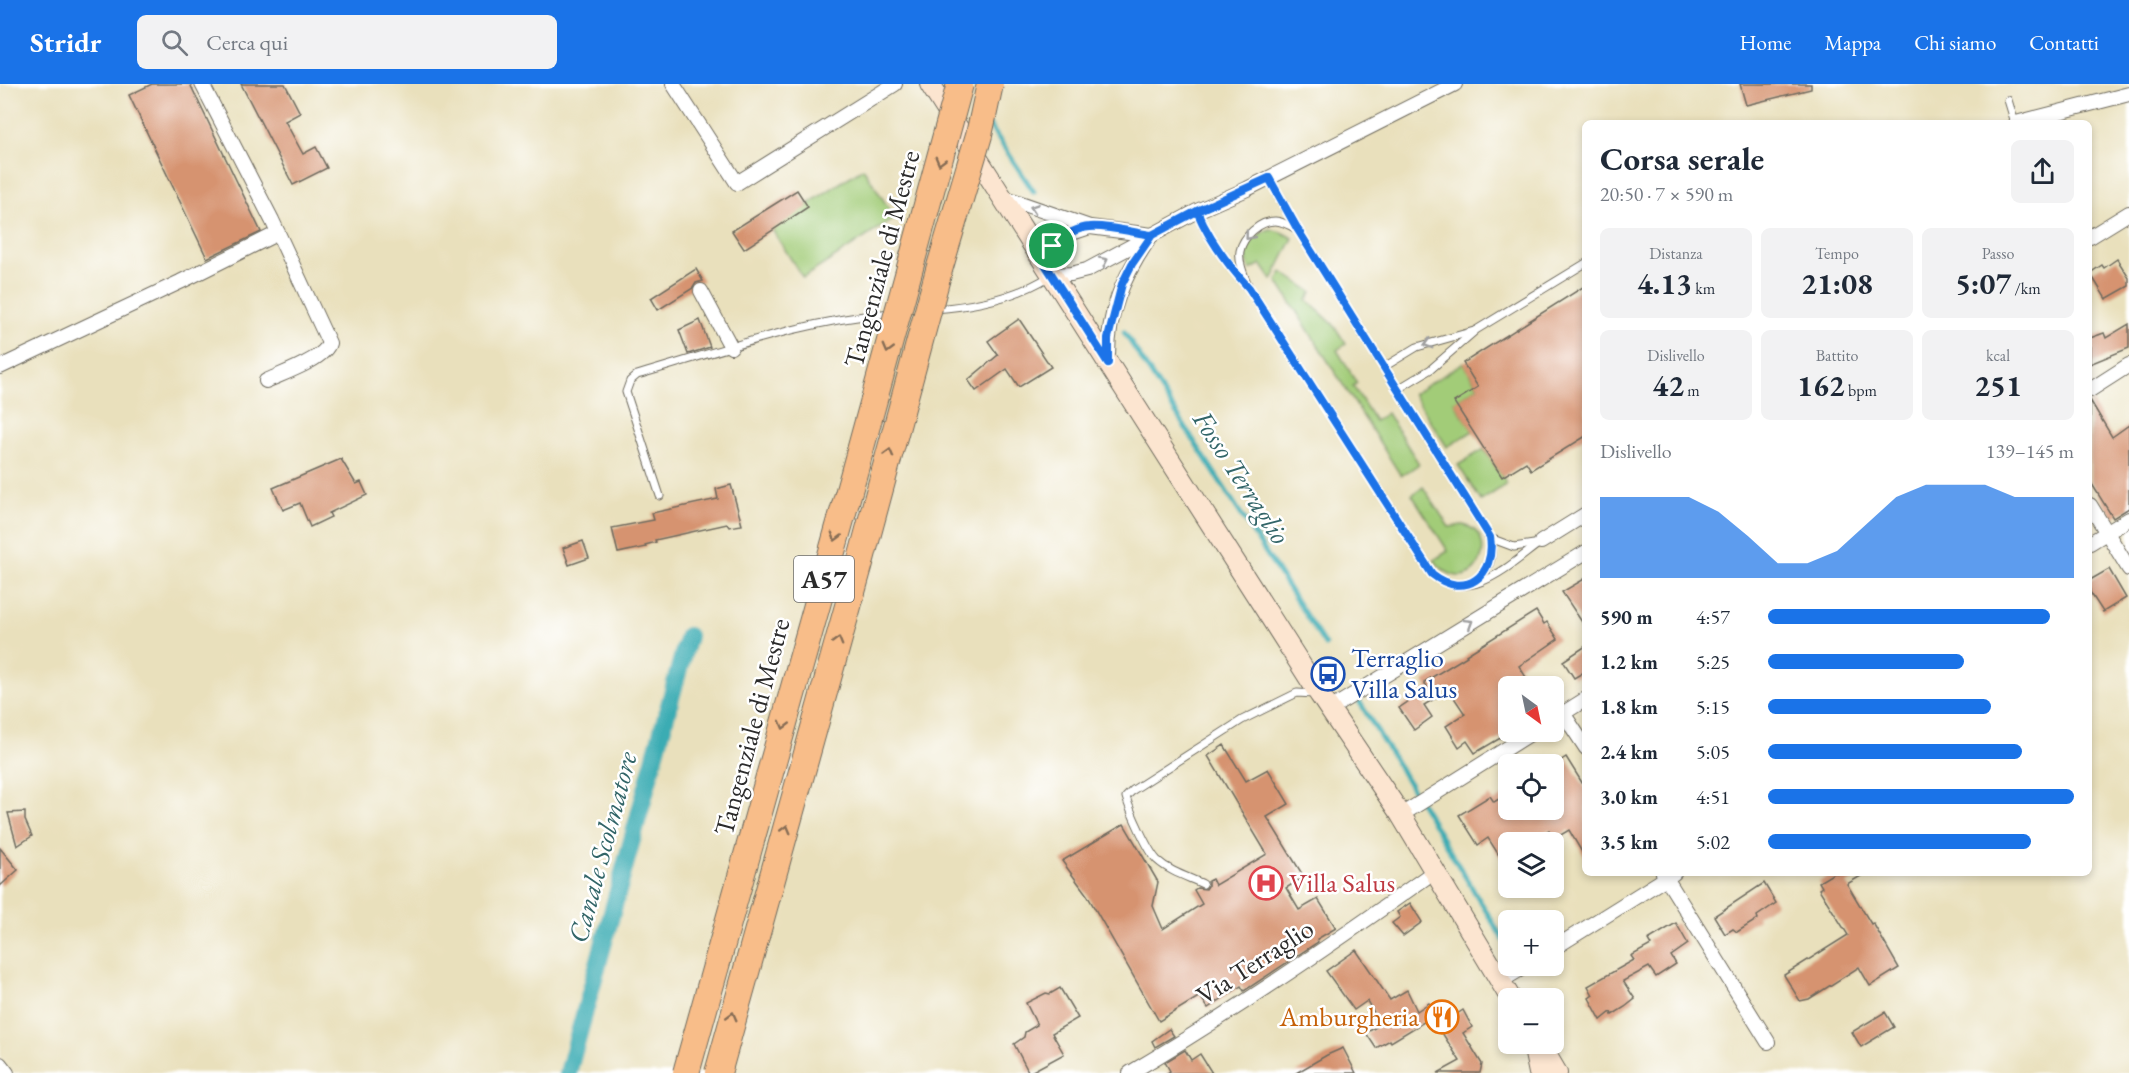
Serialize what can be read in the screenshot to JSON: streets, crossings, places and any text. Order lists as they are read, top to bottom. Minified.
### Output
{"streets":{"highway":["Tangenziale di Mestre","A57"],"street":["Via Terraglio"]},"water":["Fosso Terraglio","Canale Scolmatore"],"places":{"bus stop":["Terraglio Villa Salus"],"hospital":["Villa Salus"],"restaurant":["Amburgheria"]},"north":"bottom right","page":{"header":"Stridr","search":"Cerca qui","nav":["Home","Mappa","Chi siamo","Contatti"],"heading":["Corsa serale","20:50 · 7 × 590 m"],"stats":[["Distanza","4.13 km"],["Tempo","21:08"],["Passo","5:07 /km"],["Dislivello","42 m"],["Battito","162 bpm"],["kcal","251"]],"chart":["Dislivello","139–145 m"],"list":[{"name":"590 m","note":"4:57"},{"name":"1.2 km","note":"5:25"},{"name":"1.8 km","note":"5:15"},{"name":"2.4 km","note":"5:05"},{"name":"3.0 km","note":"4:51"},{"name":"3.5 km","note":"5:02"}],"map_buttons":["+","−"]}}
